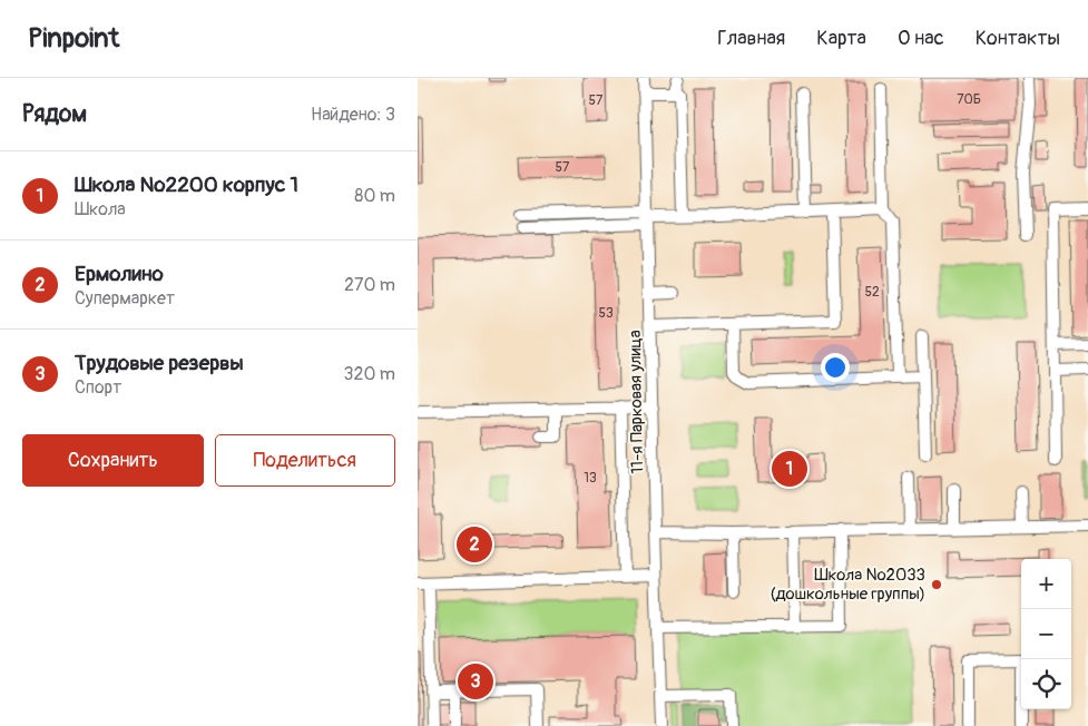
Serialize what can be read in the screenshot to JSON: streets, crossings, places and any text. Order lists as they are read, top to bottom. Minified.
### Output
{"streets":{"street":["11-я Парковая улица"]},"places":["Школа №2033 (дошкольные группы)"],"house_numbers":["70Б","57","57","52","53","13"],"page":{"header":"Pinpoint","nav":["Главная","Карта","О нас","Контакты"],"heading":["Рядом","Найдено: 3"],"list":[{"mark":"1","name":"Школа №2200 корпус 1","note":"Школа","value":"80 m"},{"mark":"2","name":"Ермолино","note":"Супермаркет","value":"270 m"},{"mark":"3","name":"Трудовые резервы","note":"Спорт","value":"320 m"}],"buttons":["Сохранить","Поделиться"],"pins":["1","2","3"],"map_buttons":["+","−"]}}
